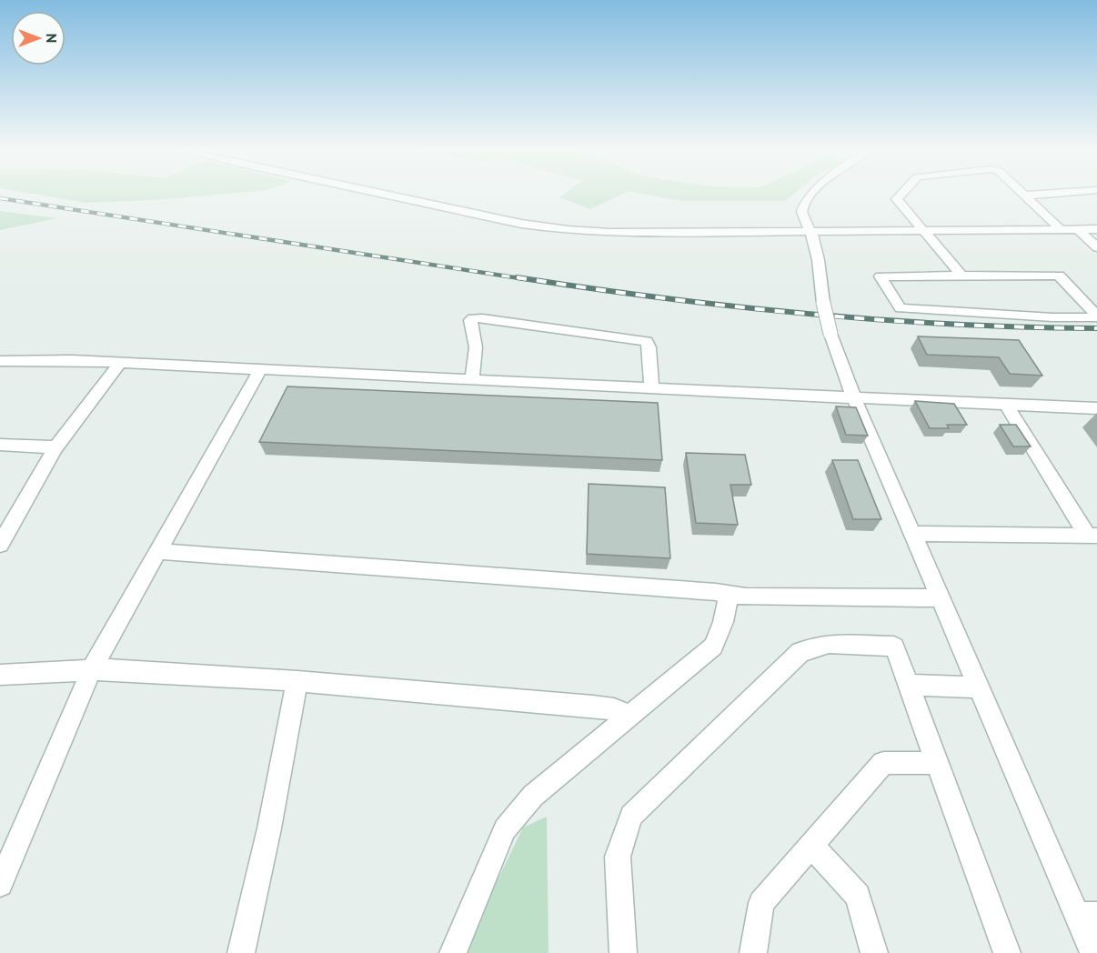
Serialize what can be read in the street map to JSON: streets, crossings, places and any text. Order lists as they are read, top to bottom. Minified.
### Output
{"north":"right"}
